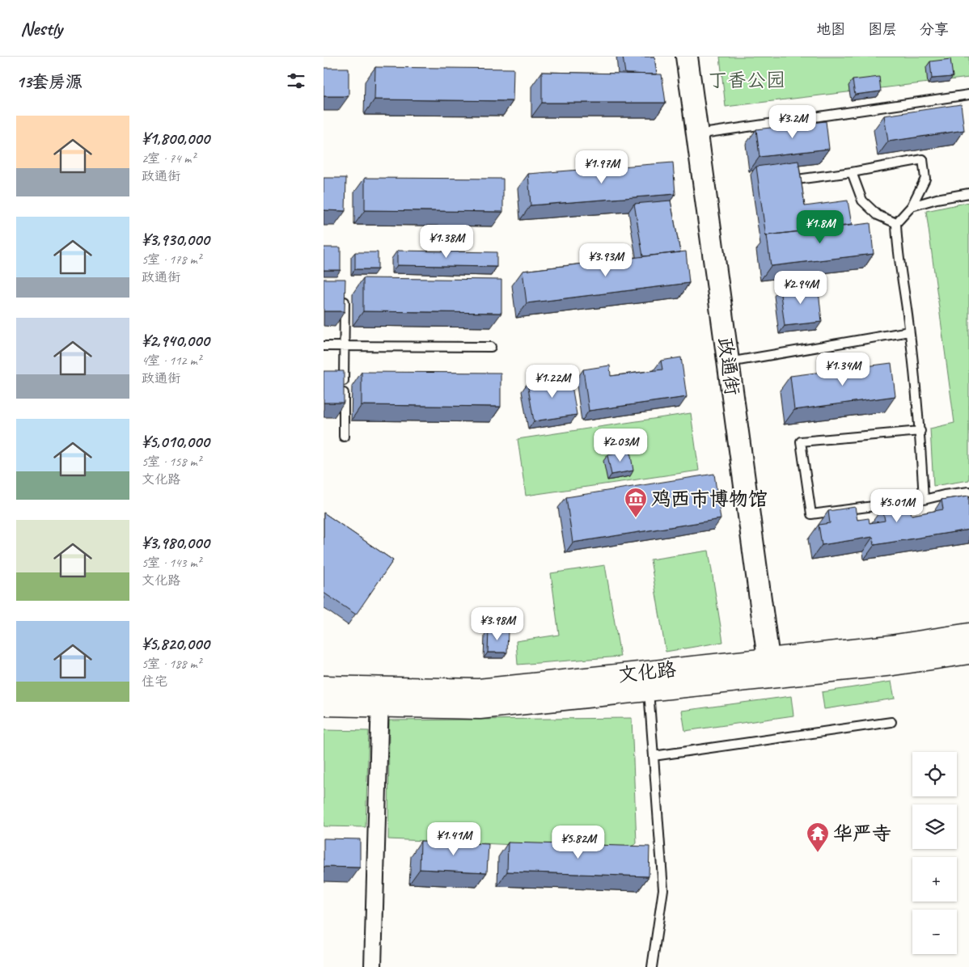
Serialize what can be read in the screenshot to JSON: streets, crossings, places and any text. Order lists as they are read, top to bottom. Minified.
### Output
{"streets":{"main road":["文化路"],"street":["政通街"]},"crossings":[["政通街","文化路"]],"parks":["丁香公园"],"places":{"museum":["鸡西市博物馆"],"temple":["华严寺"]},"page":{"header":"Nestly","nav":["地图","图层","分享"],"heading":"13套房源","list":[{"name":"¥1,800,000","note":"2室 · 74 m² · 政通街"},{"name":"¥3,930,000","note":"5室 · 178 m² · 政通街"},{"name":"¥2,940,000","note":"4室 · 112 m² · 政通街"},{"name":"¥5,010,000","note":"5室 · 158 m² · 文化路"},{"name":"¥3,980,000","note":"5室 · 143 m² · 文化路"},{"name":"¥5,820,000","note":"5室 · 188 m² · 住宅"}],"price":["¥3.2M","¥1.97M","¥1.8M","¥1.38M","¥3.93M","¥2.94M","¥1.34M","¥1.22M","¥2.03M","¥5.01M","¥3.98M","¥1.41M","¥5.82M"],"map_buttons":["+","−"]}}
